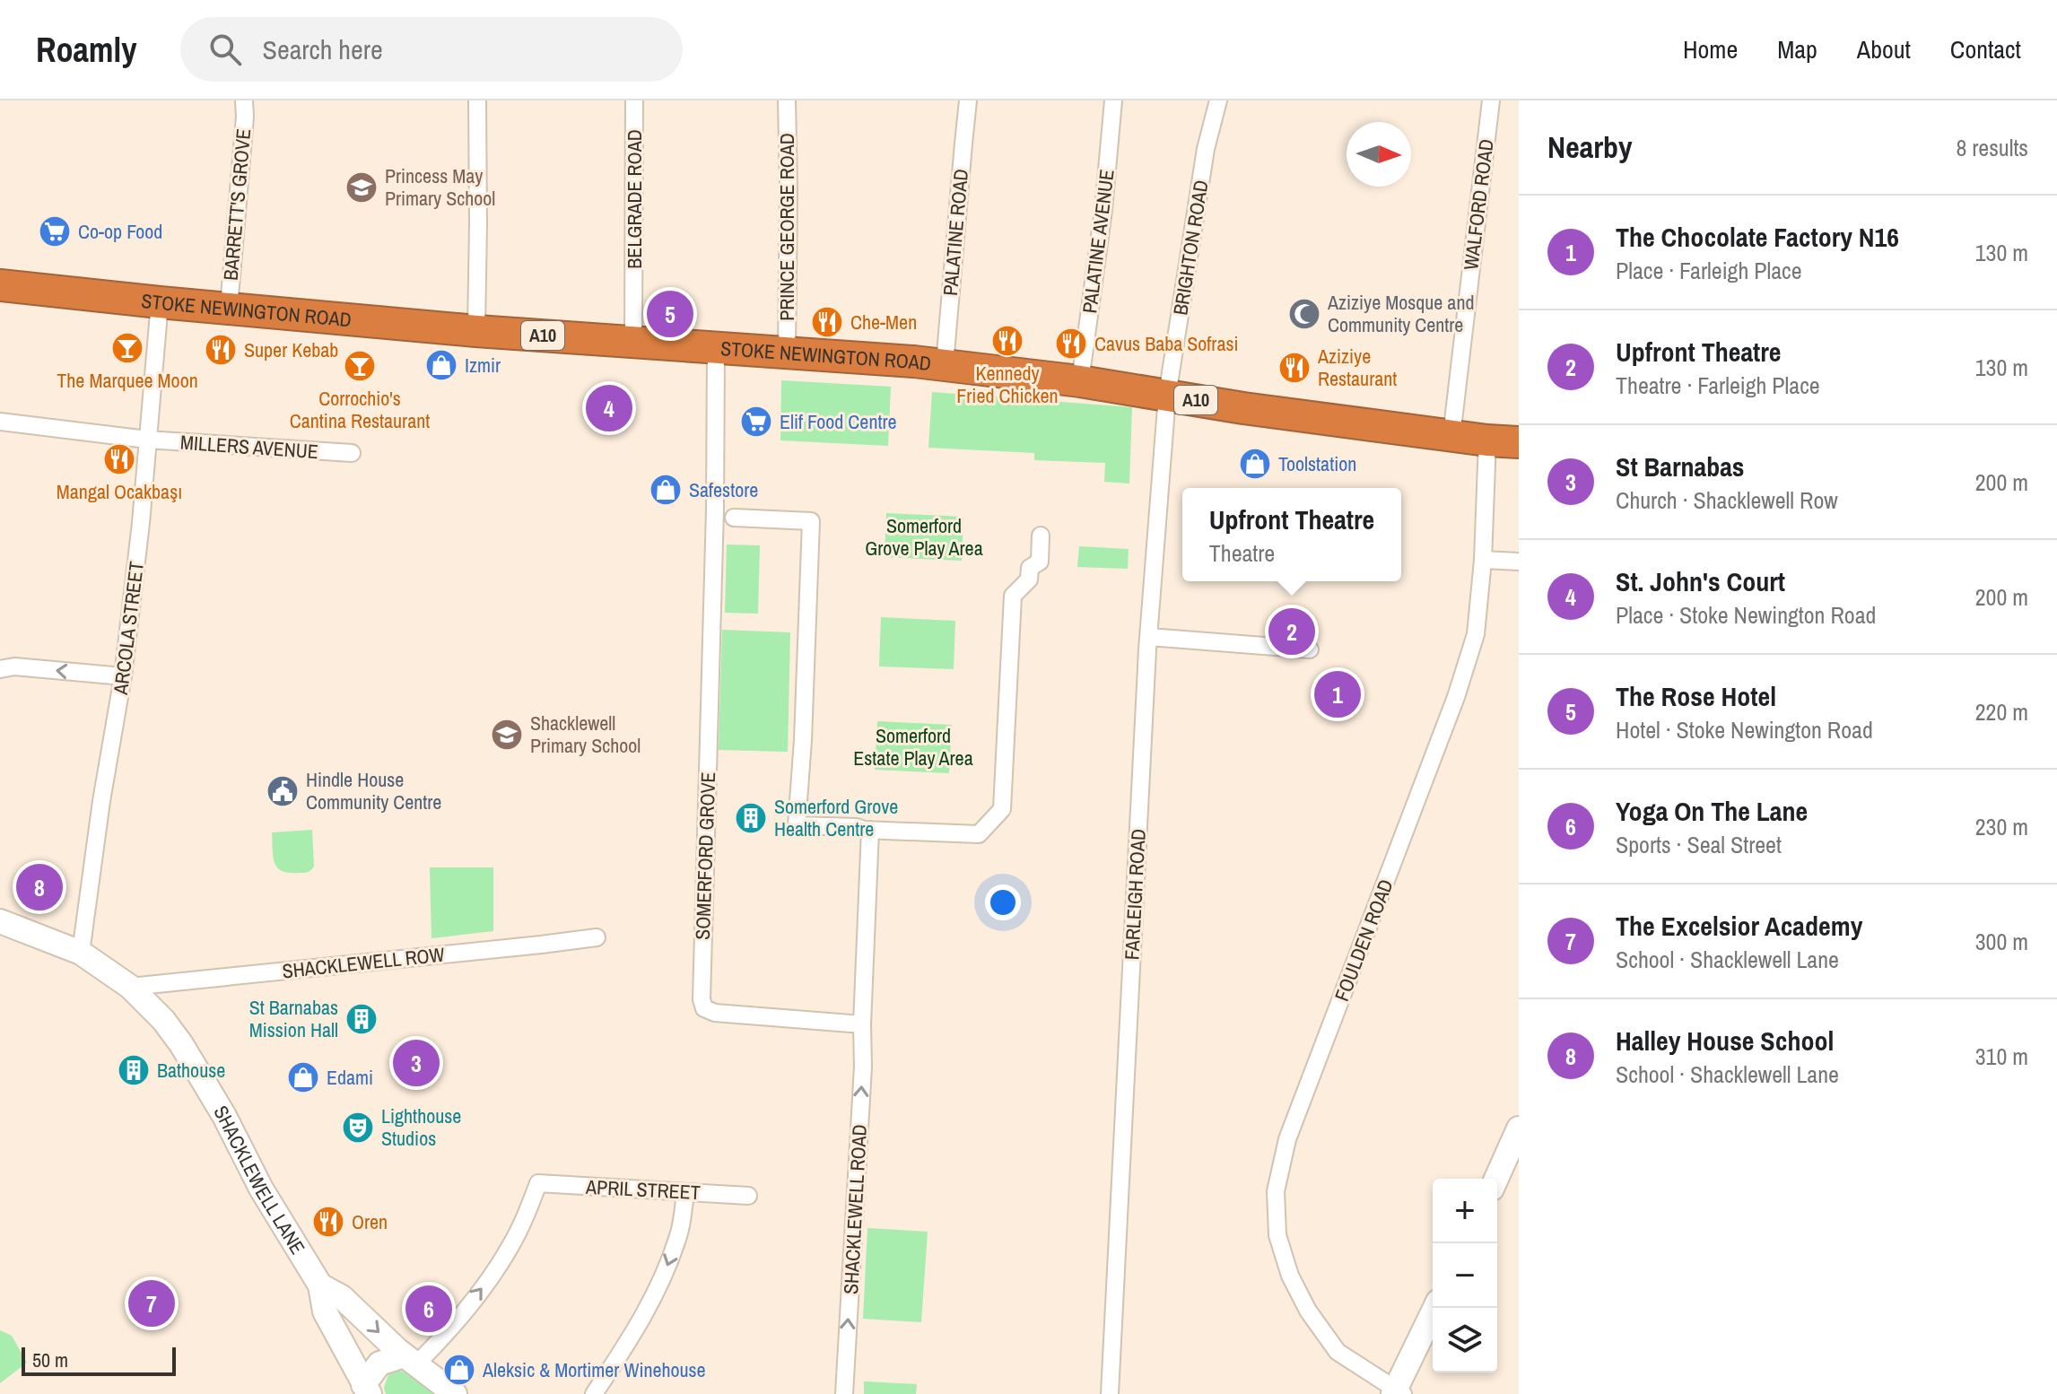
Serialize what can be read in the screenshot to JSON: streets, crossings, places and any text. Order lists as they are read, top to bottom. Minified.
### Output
{"streets":{"highway":["STOKE NEWINGTON ROAD","A10"],"street":["BELGRADE ROAD","BARRETT'S GROVE","WALFORD ROAD","PRINCE GEORGE ROAD","PALATINE ROAD","PALATINE AVENUE","BRIGHTON ROAD","MILLERS AVENUE","ARCOLA STREET","SOMERFORD GROVE","FARLEIGH ROAD","FOULDEN ROAD","SHACKLEWELL ROW","SHACKLEWELL LANE","APRIL STREET","SHACKLEWELL ROAD"]},"crossings":[["BELGRADE ROAD","STOKE NEWINGTON ROAD"],["BARRETT'S GROVE","STOKE NEWINGTON ROAD"],["WALFORD ROAD","STOKE NEWINGTON ROAD"],["PRINCE GEORGE ROAD","STOKE NEWINGTON ROAD"],["PALATINE ROAD","STOKE NEWINGTON ROAD"],["PALATINE AVENUE","STOKE NEWINGTON ROAD"],["BRIGHTON ROAD","STOKE NEWINGTON ROAD"],["BRIGHTON ROAD","FARLEIGH ROAD"],["STOKE NEWINGTON ROAD","ARCOLA STREET"],["STOKE NEWINGTON ROAD","SOMERFORD GROVE"],["STOKE NEWINGTON ROAD","FARLEIGH ROAD"],["STOKE NEWINGTON ROAD","FOULDEN ROAD"],["MILLERS AVENUE","ARCOLA STREET"],["ARCOLA STREET","SHACKLEWELL LANE"],["SOMERFORD GROVE","SHACKLEWELL ROAD"],["SHACKLEWELL ROW","SHACKLEWELL LANE"],["SHACKLEWELL LANE","APRIL STREET"]],"one_way":["APRIL STREET","SHACKLEWELL ROAD"],"parks":["Somerford Grove Play Area","Somerford Estate Play Area"],"places":{"school or university":["Princess May Primary School","Shacklewell Primary School"],"supermarket":["Co-op Food","Elif Food Centre"],"mosque":["Aziziye Mosque and Community Centre"],"restaurant":["Che-Men","Kennedy Fried Chicken","Cavus Baba Sofrasi","Super Kebab","Aziziye Restaurant","Mangal Ocakbaşı","Oren"],"bar":["The Marquee Moon","Corrochio's Cantina Restaurant"],"shop":["Izmir","Toolstation","Safestore","Edami","Aleksic & Mortimer Winehouse"],"public building":["Hindle House Community Centre"],"building":["Somerford Grove Health Centre","St Barnabas Mission Hall","Bathouse"],"theatre":["Lighthouse Studios"]},"scale_bar":"50 m","north":"right","page":{"header":"Roamly","search":"Search here","nav":["Home","Map","About","Contact"],"heading":["Nearby","8 results"],"list":[{"mark":"1","name":"The Chocolate Factory N16","note":"Place · Farleigh Place","value":"130 m"},{"mark":"2","name":"Upfront Theatre","note":"Theatre · Farleigh Place","value":"130 m"},{"mark":"3","name":"St Barnabas","note":"Church · Shacklewell Row","value":"200 m"},{"mark":"4","name":"St. John's Court","note":"Place · Stoke Newington Road","value":"200 m"},{"mark":"5","name":"The Rose Hotel","note":"Hotel · Stoke Newington Road","value":"220 m"},{"mark":"6","name":"Yoga On The Lane","note":"Sports · Seal Street","value":"230 m"},{"mark":"7","name":"The Excelsior Academy","note":"School · Shacklewell Lane","value":"300 m"},{"mark":"8","name":"Halley House School","note":"School · Shacklewell Lane","value":"310 m"}],"pins":["5","4","2","1","8","3","7","6"],"popup":["Upfront Theatre","Theatre"],"map_buttons":["+","−"],"scale":"50 m"}}
